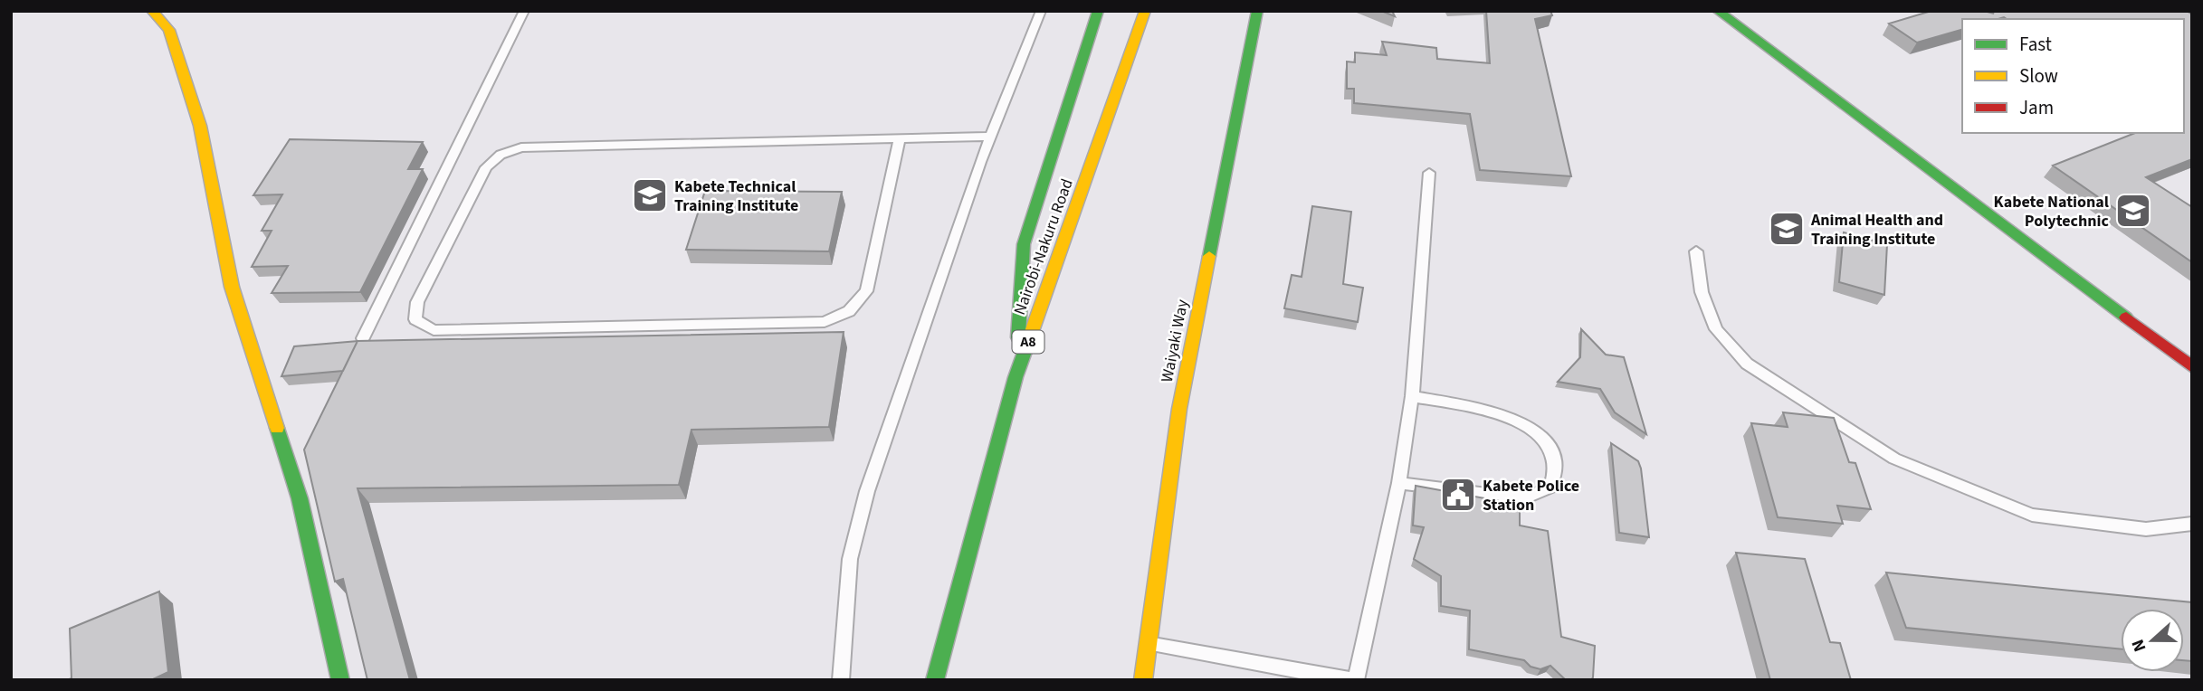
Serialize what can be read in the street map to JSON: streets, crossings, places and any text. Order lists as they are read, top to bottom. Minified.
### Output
{"streets":{"main road":["Nairobi-Nakuru Road","Waiyaki Way","A8"]},"places":{"school or university":["Kabete Technical Training Institute","Kabete National Polytechnic","Animal Health and Training Institute"],"public building":["Kabete Police Station"]},"legend":["Fast","Slow","Jam"],"north":"left"}
